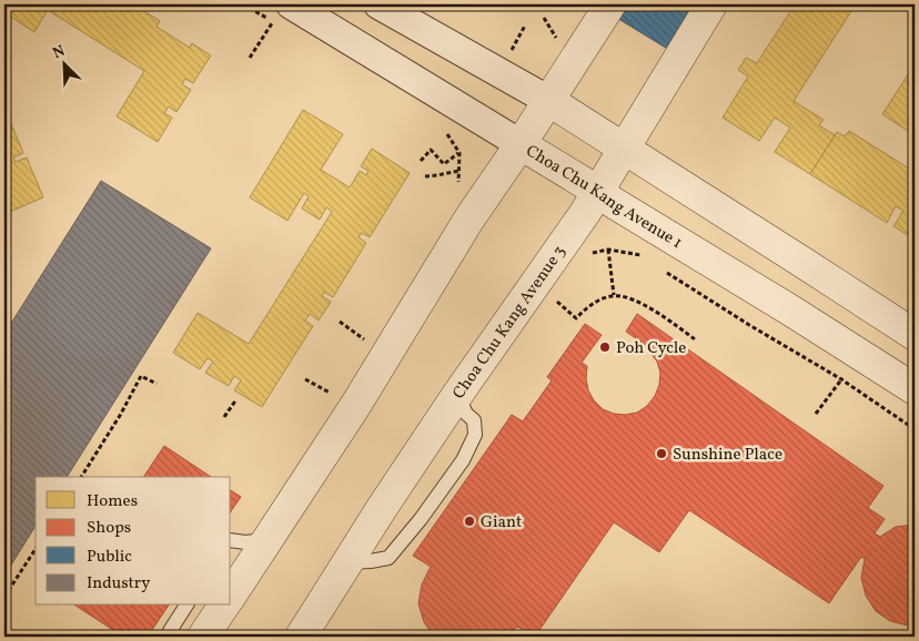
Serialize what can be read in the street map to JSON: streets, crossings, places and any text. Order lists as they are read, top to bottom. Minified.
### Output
{"streets":{"street":["Choa Chu Kang Avenue 1","Choa Chu Kang Avenue 3"]},"crossings":[["Choa Chu Kang Avenue 1","Choa Chu Kang Avenue 3"]],"places":["Poh Cycle","Sunshine Place","Giant"],"legend":["Homes","Shops","Public","Industry"],"north":"top left"}
